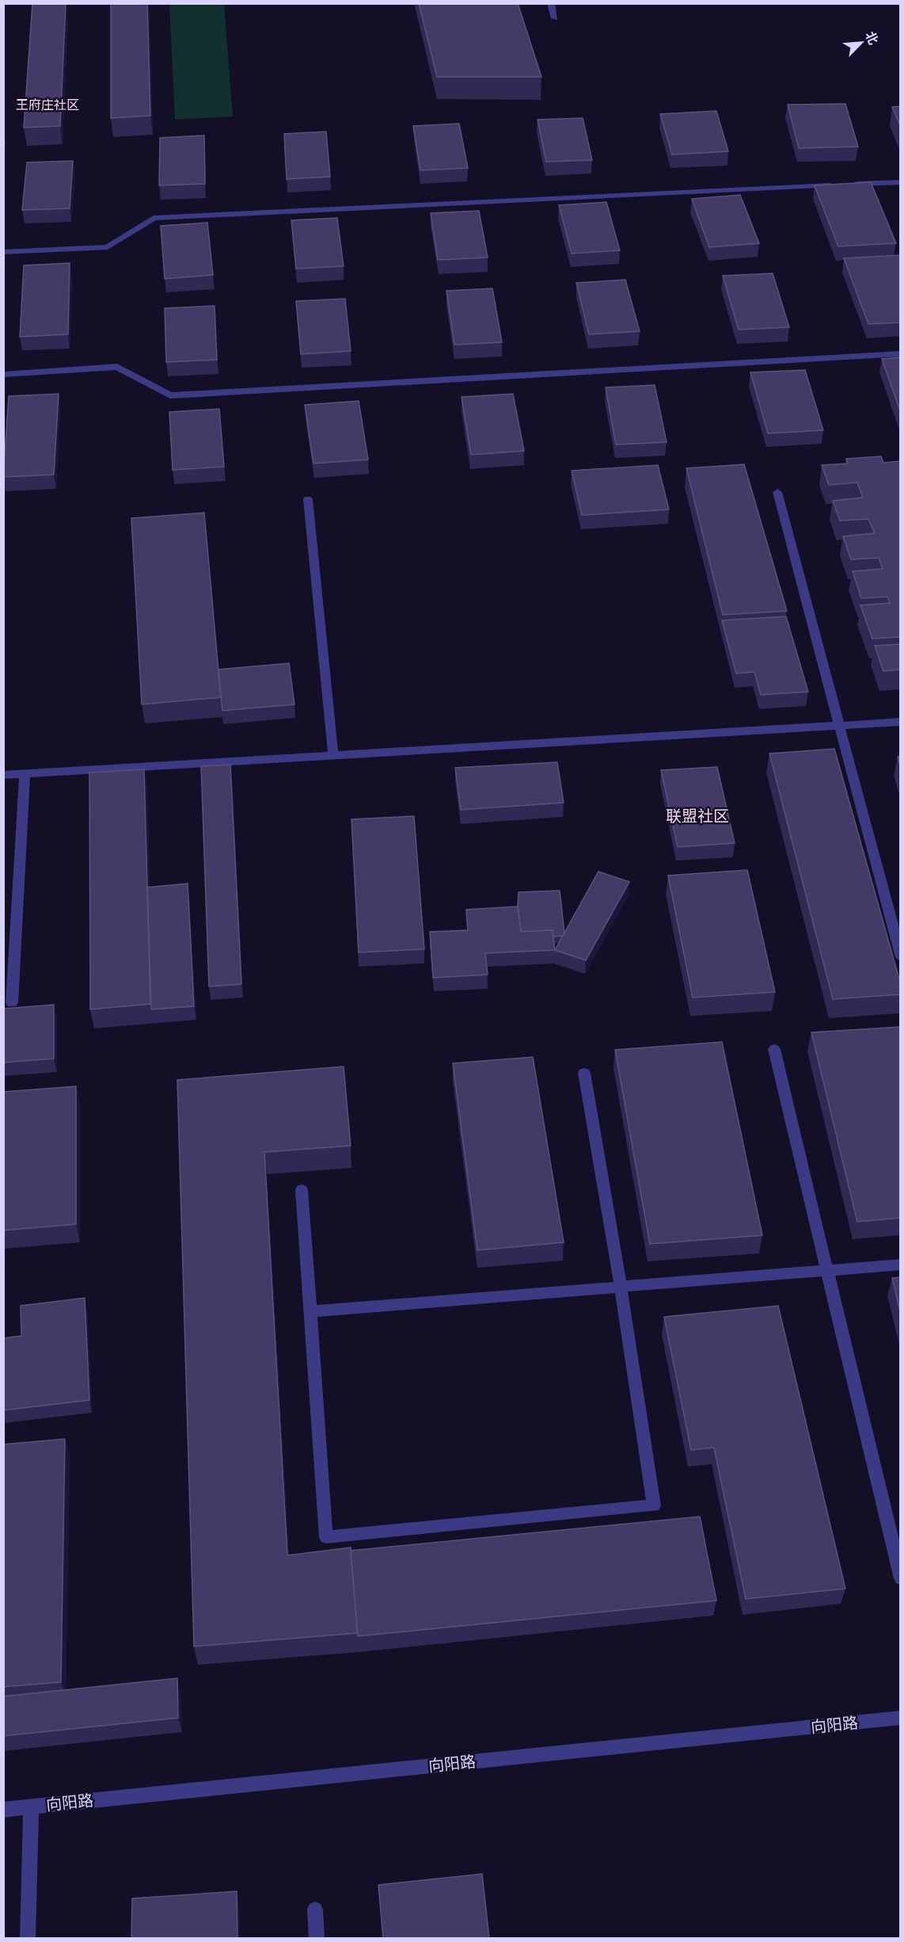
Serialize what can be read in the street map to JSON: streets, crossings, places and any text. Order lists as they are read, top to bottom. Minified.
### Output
{"streets":{"street":["向阳路"]},"districts":["王府庄社区","联盟社区"],"north":"top right"}
